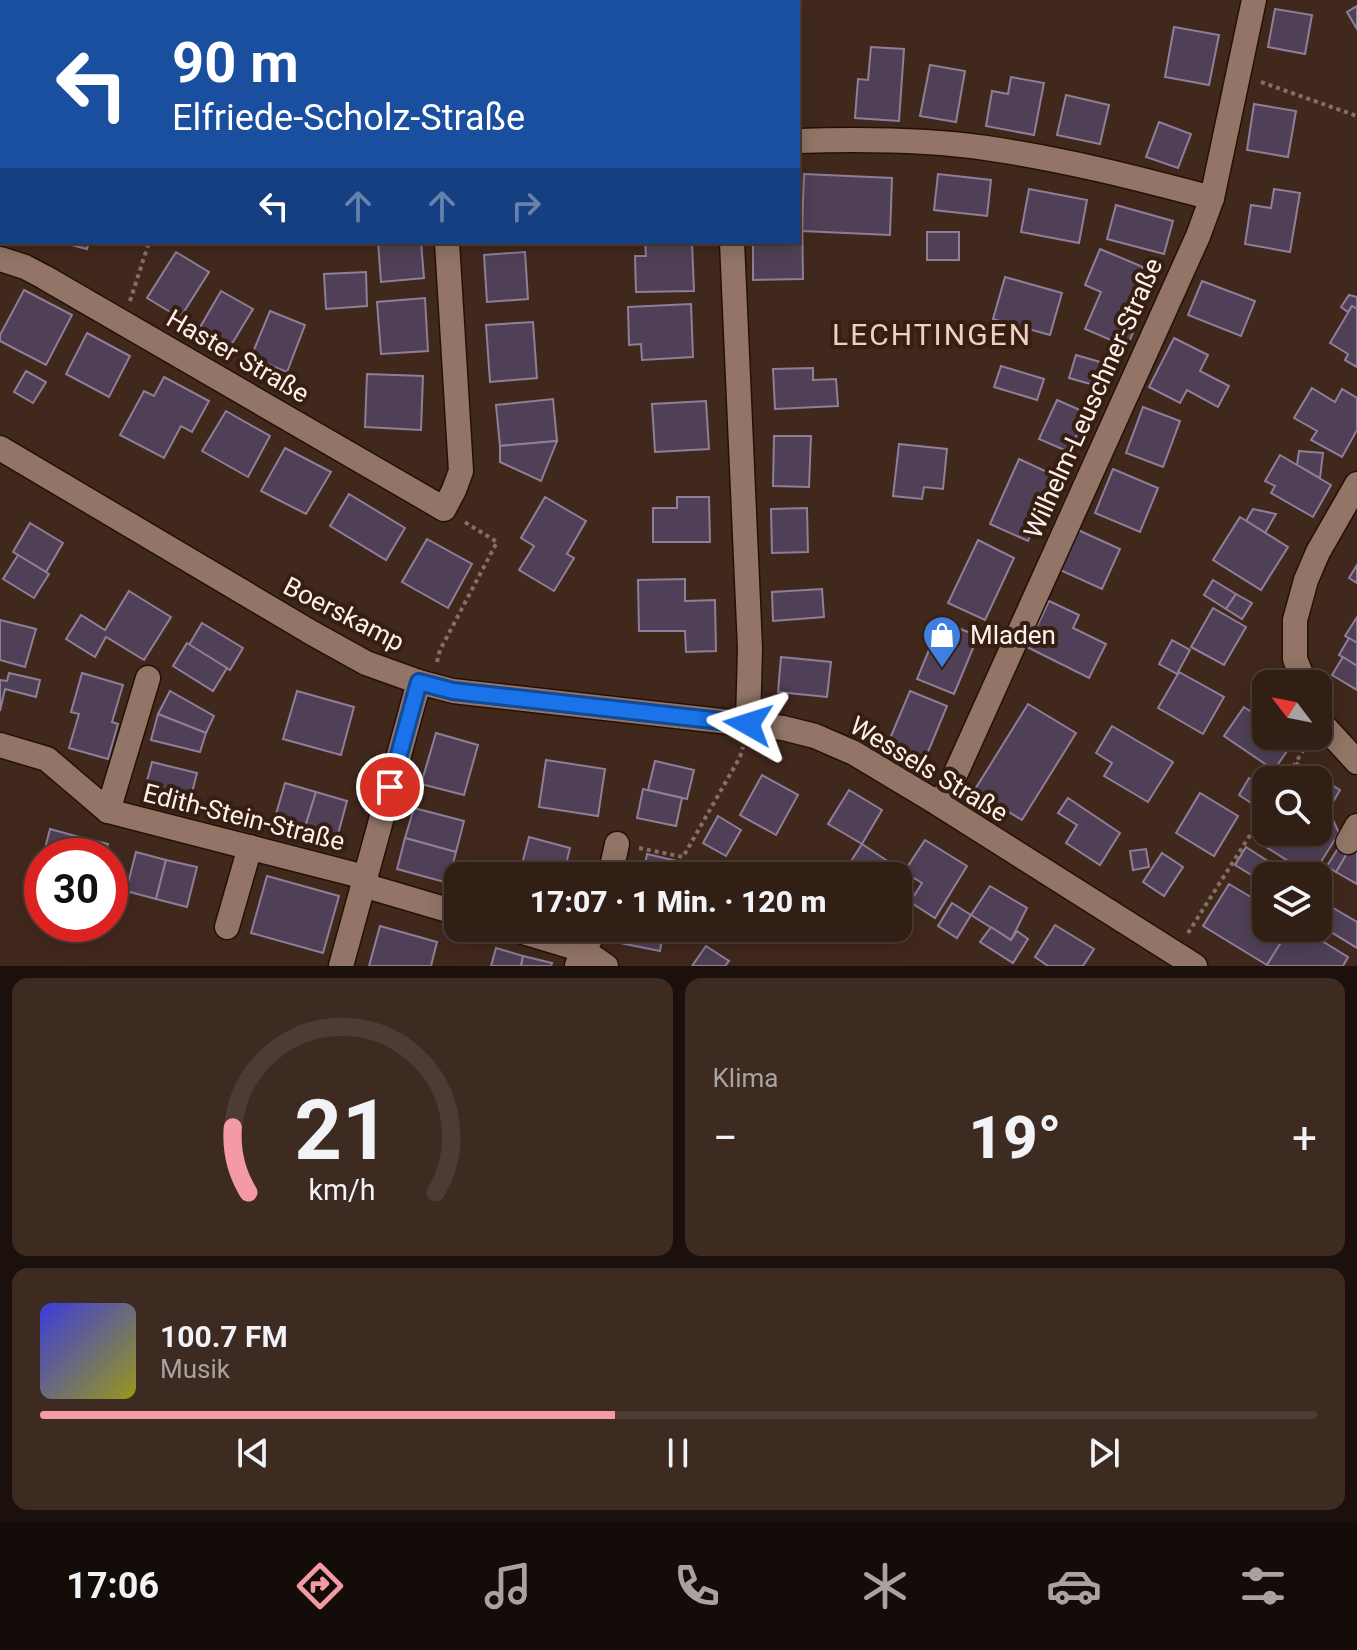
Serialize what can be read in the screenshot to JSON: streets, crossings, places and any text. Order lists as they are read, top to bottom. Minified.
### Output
{"streets":{"street":["Haster Straße","Wilhelm-Leuschner-Straße","Boerskamp","Wessels Straße","Edith-Stein-Straße"]},"crossings":[["Wilhelm-Leuschner-Straße","Wessels Straße"],["Boerskamp","Wessels Straße"]],"districts":["LECHTINGEN"],"places":{"shop":["Mladen"]},"north":"top left","page":{"turn":["90 m","Elfriede-Scholz-Straße"],"limit":"30","trip":"17:07 · 1 Min. · 120 m","tile":"Klima","heat":["−","19°","+"],"song":["100.7 FM","Musik"],"tabs":"17:06","gauge":["21","km/h"]}}
